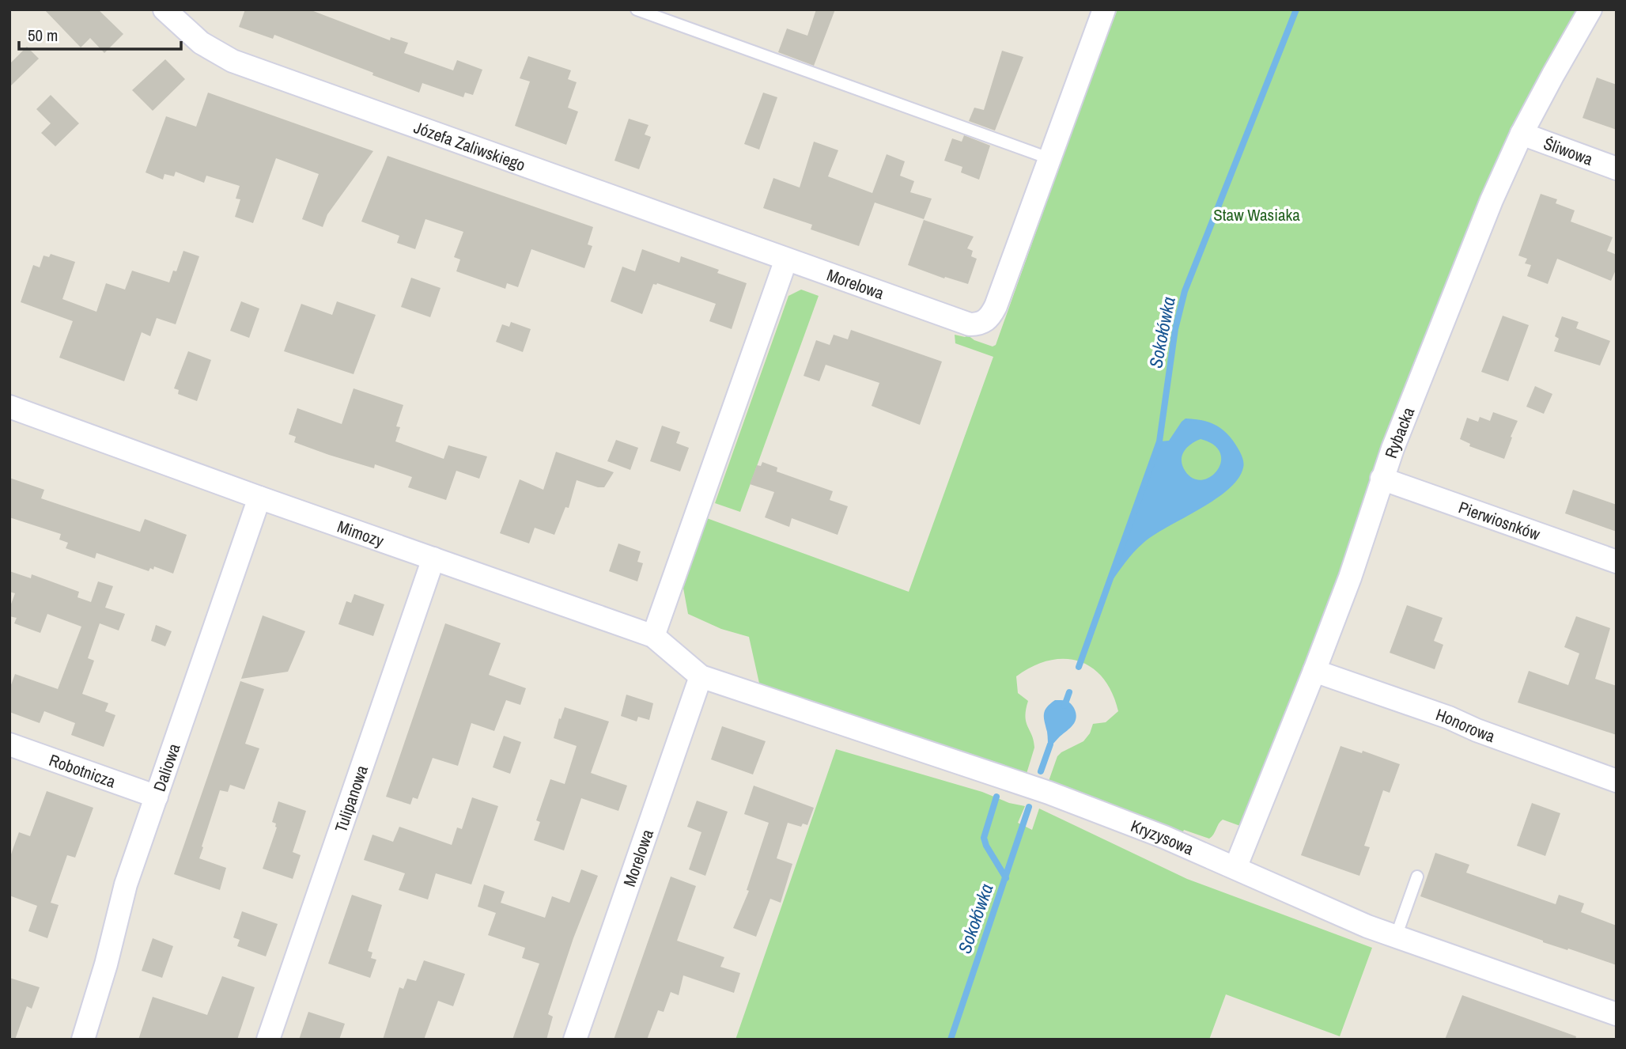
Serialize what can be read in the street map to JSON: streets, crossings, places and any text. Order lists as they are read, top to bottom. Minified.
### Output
{"streets":{"street":["Józefa Zaliwskiego","Śliwowa","Morelowa","Rybacka","Pierwiosnków","Mimozy","Honorowa","Daliowa","Robotnicza","Tulipanowa","Kryzysowa"]},"crossings":[["Józefa Zaliwskiego","Morelowa"],["Śliwowa","Rybacka"],["Morelowa","Mimozy"],["Morelowa","Kryzysowa"],["Rybacka","Pierwiosnków"],["Rybacka","Honorowa"],["Rybacka","Kryzysowa"],["Mimozy","Daliowa"],["Mimozy","Tulipanowa"],["Mimozy","Kryzysowa"],["Daliowa","Robotnicza"]],"water":["Sokołówka"],"parks":["Staw Wasiaka"],"scale_bar":"50 m"}
